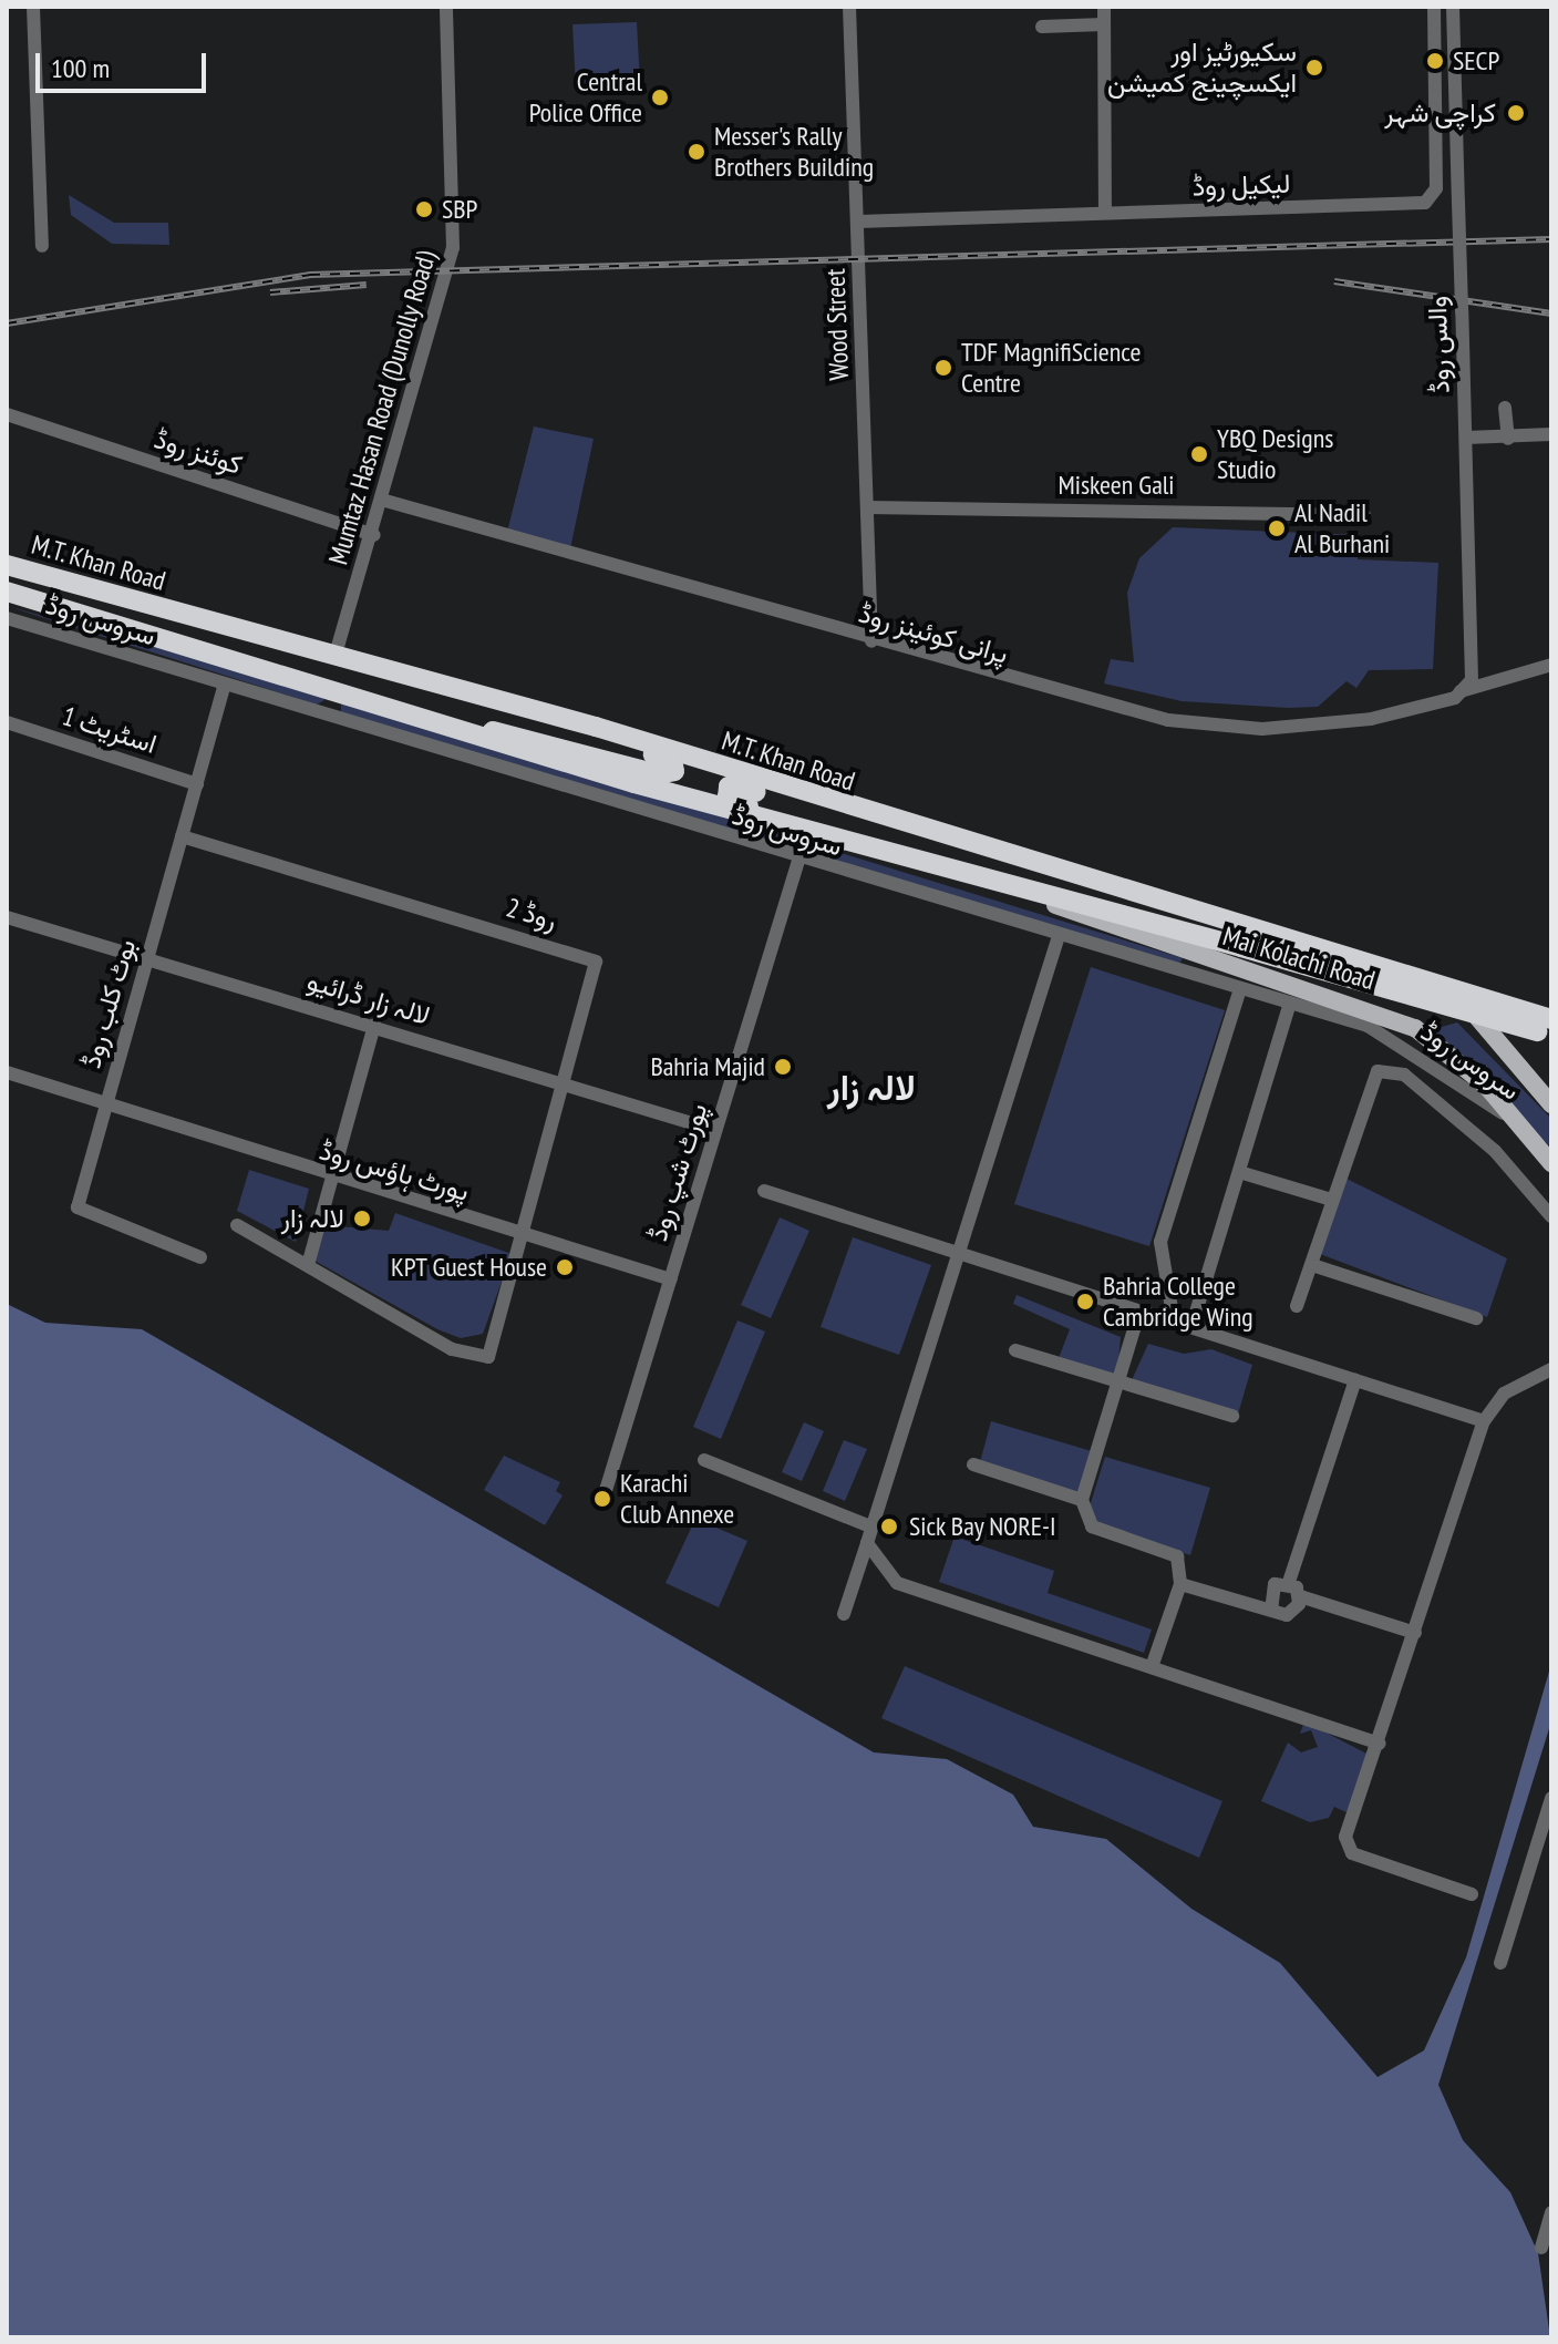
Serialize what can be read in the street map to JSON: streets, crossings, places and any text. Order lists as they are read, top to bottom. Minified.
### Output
{"streets":{"highway":["M.T. Khan Road"],"main road":["Mai Kolachi Road"],"street":["لیکیل روڈ","Wood Street","والس روڈ","Mumtaz Hasan Road (Dunolly Road)","کوئنز روڈ","Miskeen Gali","سروس روڈ","پرانی کوئینز روڈ","اسٹریٹ 1","روڈ 2","لالہ زار ڈرائیو","بوٹ کلب روڈ","پورٹ ہاؤس روڈ","پورٹ شپ روڈ"]},"crossings":[["لیکیل روڈ","Wood Street"],["Wood Street","Miskeen Gali"],["Wood Street","پرانی کوئینز روڈ"],["والس روڈ","پرانی کوئینز روڈ"],["Mumtaz Hasan Road (Dunolly Road)","کوئنز روڈ"],["Mumtaz Hasan Road (Dunolly Road)","M.T. Khan Road"],["Mumtaz Hasan Road (Dunolly Road)","پرانی کوئینز روڈ"],["M.T. Khan Road","Mai Kolachi Road"],["سروس روڈ","Mai Kolachi Road"],["سروس روڈ","بوٹ کلب روڈ"],["سروس روڈ","پورٹ شپ روڈ"],["اسٹریٹ 1","بوٹ کلب روڈ"],["روڈ 2","لالہ زار ڈرائیو"],["روڈ 2","بوٹ کلب روڈ"],["روڈ 2","پورٹ ہاؤس روڈ"],["لالہ زار ڈرائیو","بوٹ کلب روڈ"],["لالہ زار ڈرائیو","پورٹ شپ روڈ"],["بوٹ کلب روڈ","پورٹ ہاؤس روڈ"],["پورٹ ہاؤس روڈ","پورٹ شپ روڈ"]],"districts":["لالہ زار"],"places":["SECP","سکیورٹیز اور ایکسچینج کمیشن","Central Police Office","کراچی شہر","Messer's Rally Brothers Building","SBP","TDF MagnifiScience Centre","YBQ Designs Studio","Al Nadil Al Burhani","Bahria Majid","لالہ زار","KPT Guest House","Bahria College Cambridge Wing","Karachi Club Annexe","Sick Bay NORE-I"],"scale_bar":"100 m"}
